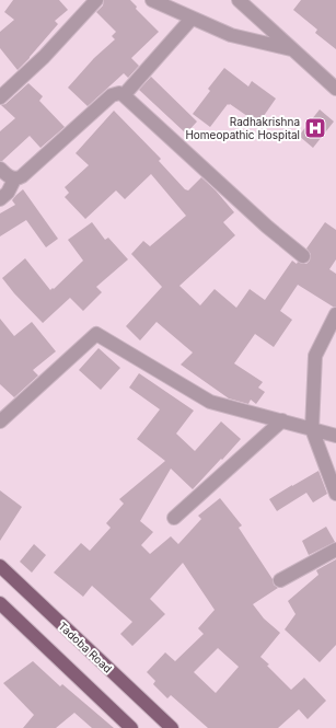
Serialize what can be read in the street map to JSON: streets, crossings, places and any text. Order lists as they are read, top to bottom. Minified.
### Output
{"streets":{"main road":["Tadoba Road"]},"places":{"hospital":["Radhakrishna Homeopathic Hospital"]}}
